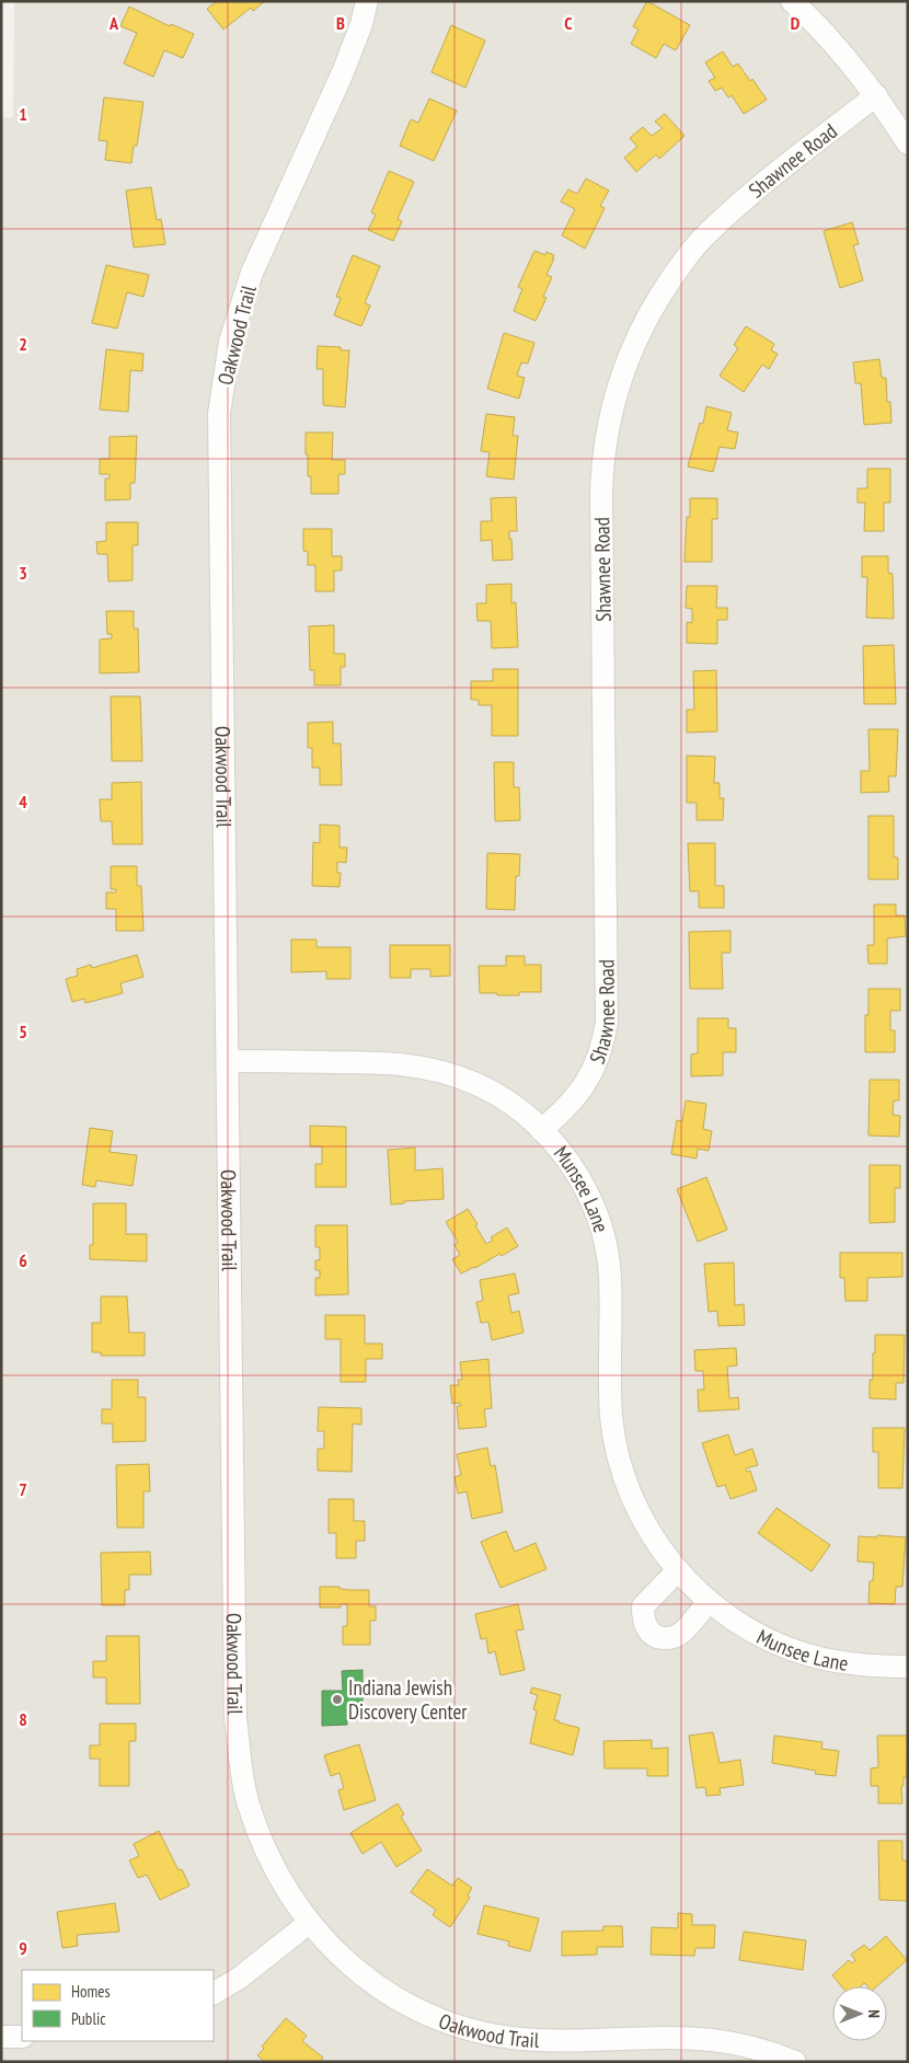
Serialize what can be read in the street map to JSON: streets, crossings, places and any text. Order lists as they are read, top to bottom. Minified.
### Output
{"streets":{"street":["Shawnee Road","Oakwood Trail","Munsee Lane"]},"crossings":[["Shawnee Road","Munsee Lane"],["Oakwood Trail","Munsee Lane"]],"places":["Indiana Jewish Discovery Center"],"legend":["Homes","Public"],"north":"right","grid":{"columns":["A","B","C","D"],"rows":["1","2","3","4","5","6","7","8","9"]}}
